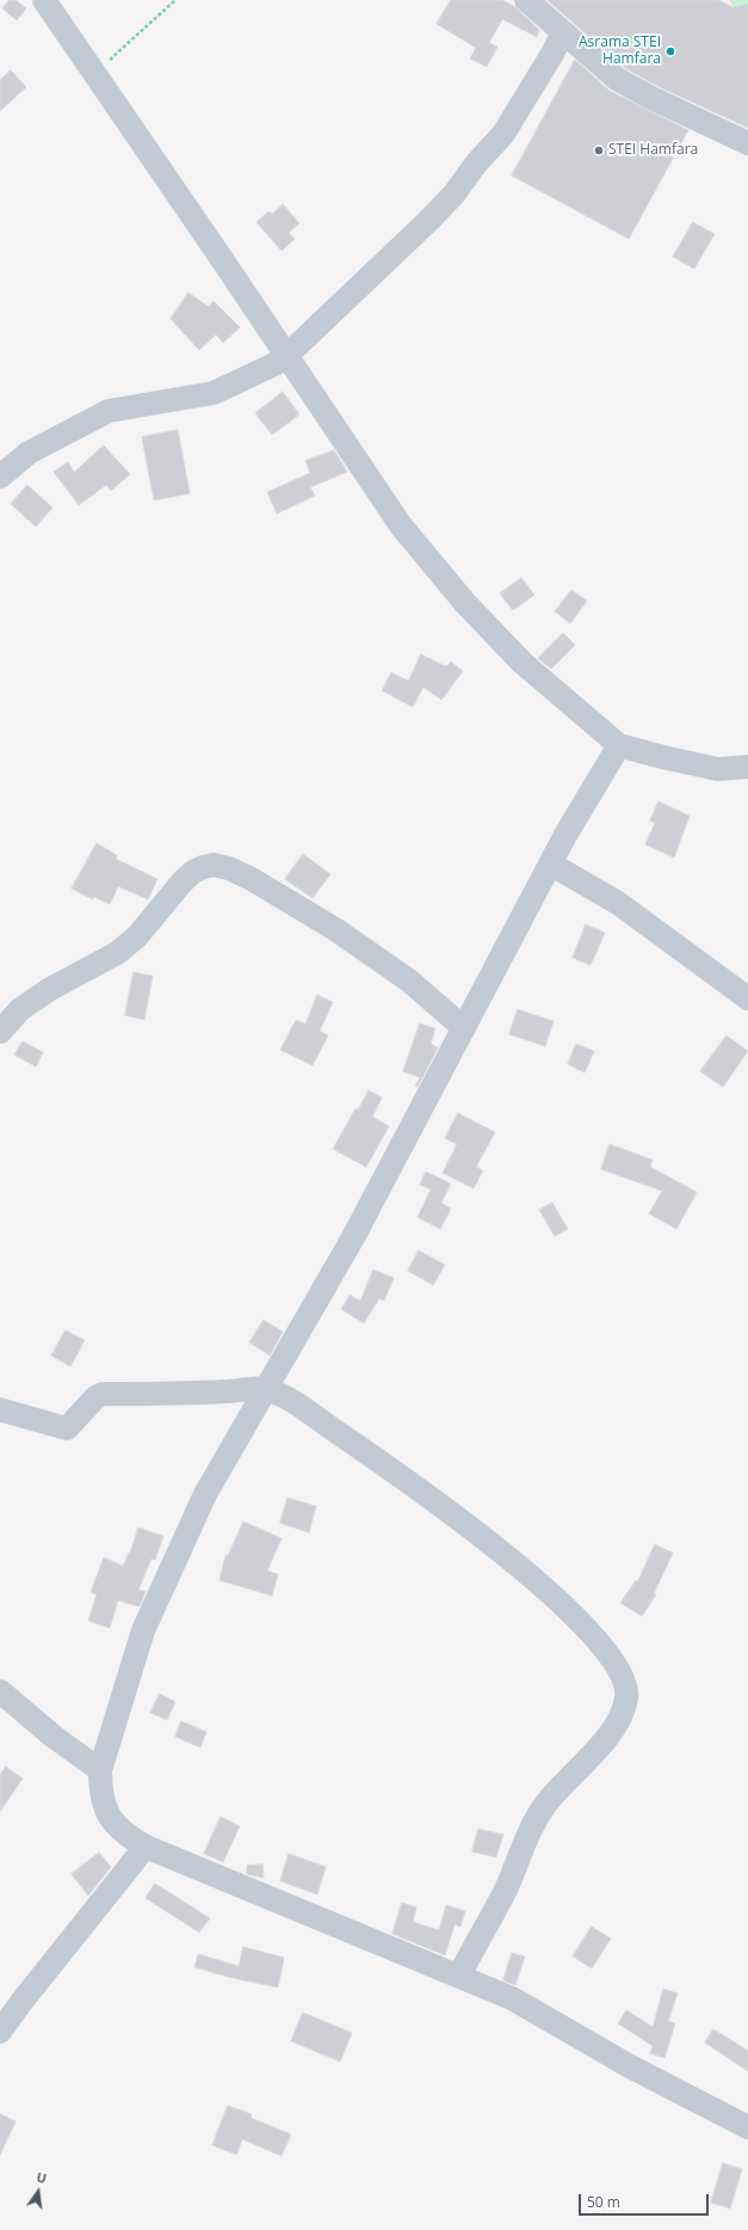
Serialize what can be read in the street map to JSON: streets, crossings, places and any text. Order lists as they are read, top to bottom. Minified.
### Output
{"places":["Asrama STEI Hamfara","STEI Hamfara"],"scale_bar":"50 m","north":"top"}
